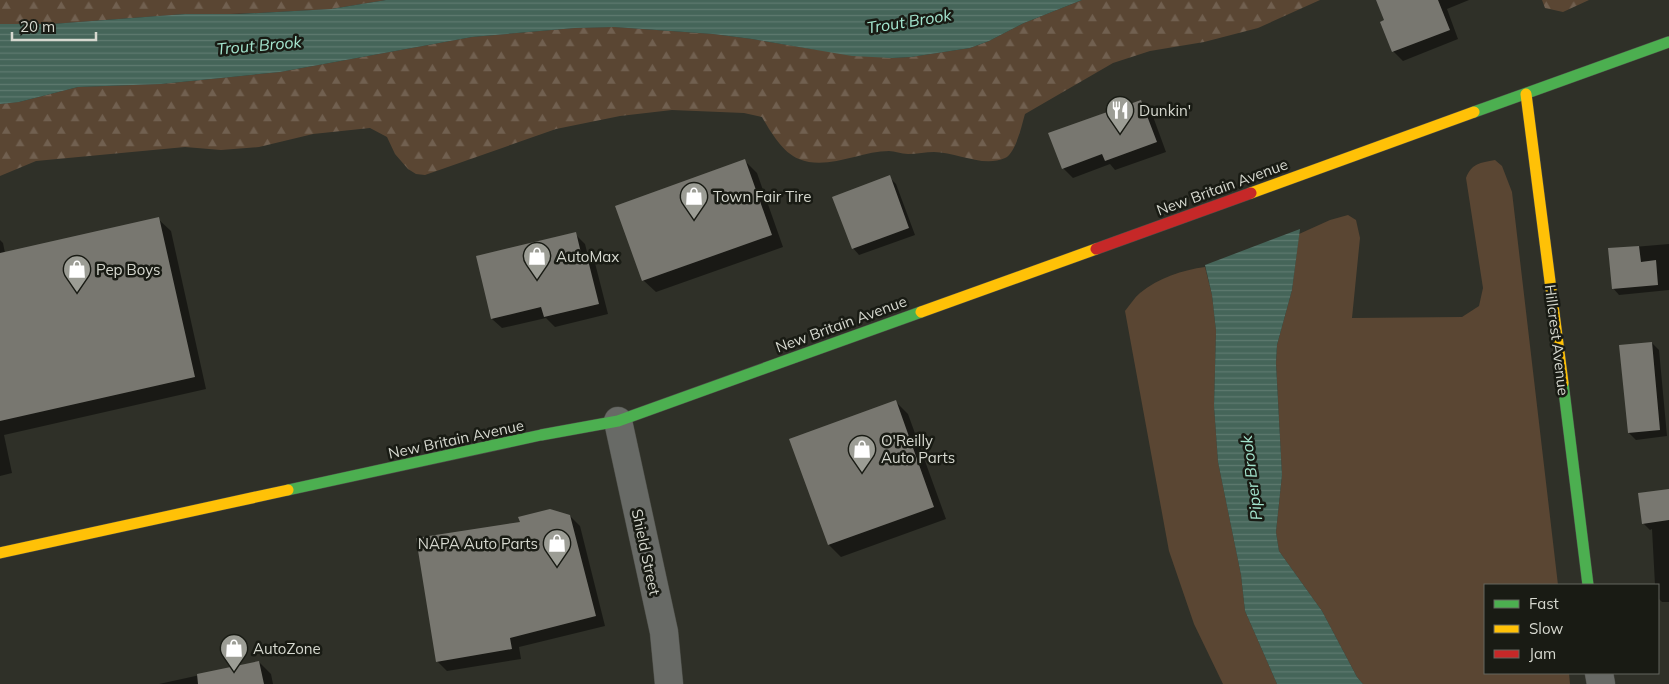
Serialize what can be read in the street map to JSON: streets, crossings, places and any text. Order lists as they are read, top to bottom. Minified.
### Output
{"streets":{"main road":["New Britain Avenue","Hillcrest Avenue"],"street":["Shield Street"]},"crossings":[["New Britain Avenue","Hillcrest Avenue"],["New Britain Avenue","Shield Street"]],"water":["Trout Brook","Piper Brook"],"places":{"restaurant":["Dunkin'"],"shop":["Town Fair Tire","AutoMax","Pep Boys","O'Reilly Auto Parts","NAPA Auto Parts","AutoZone"]},"legend":["Fast","Slow","Jam"],"scale_bar":"20 m"}
